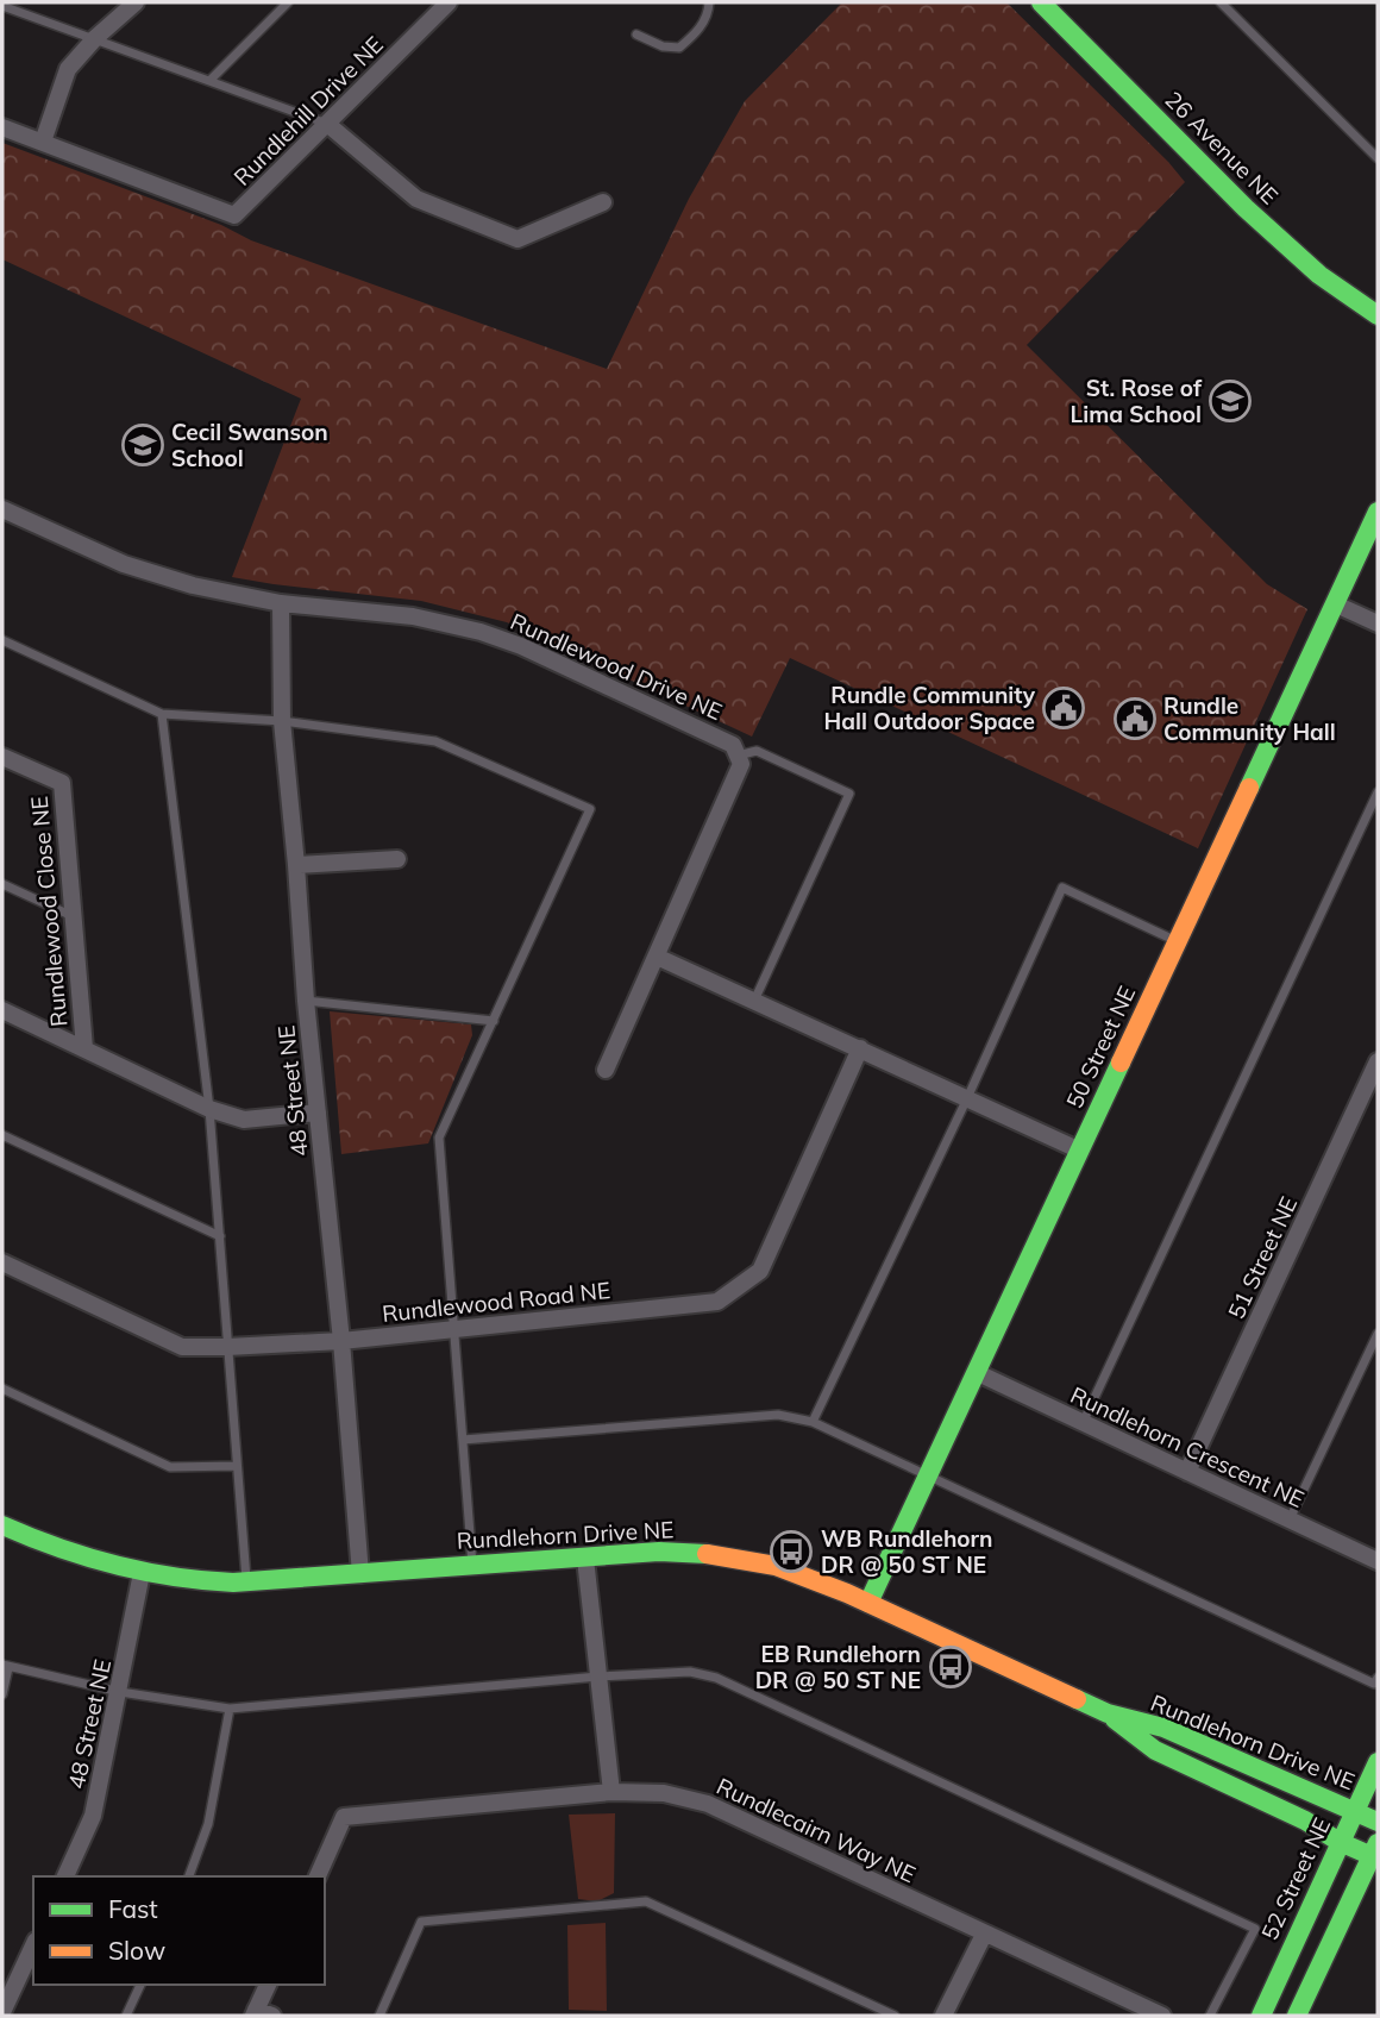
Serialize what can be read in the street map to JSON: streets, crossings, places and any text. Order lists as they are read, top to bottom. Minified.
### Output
{"streets":{"street":["Rundlehill Drive NE","26 Avenue NE","Rundlewood Drive NE","Rundlewood Close NE","50 Street NE","48 Street NE","51 Street NE","Rundlewood Road NE","Rundlehorn Crescent NE","Rundlehorn Drive NE","Rundlecairn Way NE","52 Street NE"]},"crossings":[["Rundlewood Drive NE","48 Street NE"],["Rundlewood Close NE","48 Street NE"],["50 Street NE","Rundlehorn Crescent NE"],["50 Street NE","Rundlehorn Drive NE"],["48 Street NE","Rundlewood Road NE"],["48 Street NE","Rundlehorn Drive NE"],["51 Street NE","Rundlehorn Crescent NE"],["Rundlehorn Drive NE","52 Street NE"]],"places":{"school or university":["St. Rose of Lima School","Cecil Swanson School"],"public building":["Rundle Community Hall Outdoor Space","Rundle Community Hall"],"bus stop":["WB Rundlehorn DR @ 50 ST NE","EB Rundlehorn DR @ 50 ST NE"]},"legend":["Fast","Slow"]}
